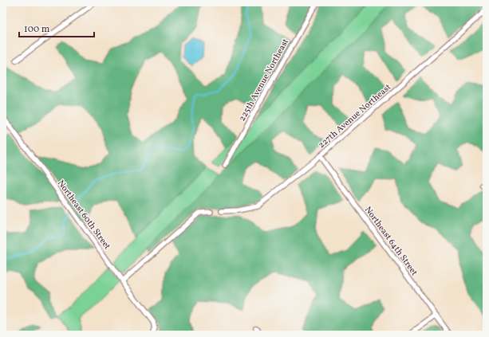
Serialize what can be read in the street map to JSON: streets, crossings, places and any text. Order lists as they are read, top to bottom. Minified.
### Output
{"streets":{"street":["225th Avenue Northeast","227th Avenue Northeast","Northeast 60th Street","Northeast 64th Street"]},"crossings":[["227th Avenue Northeast","Northeast 64th Street"]],"scale_bar":"100 m"}
